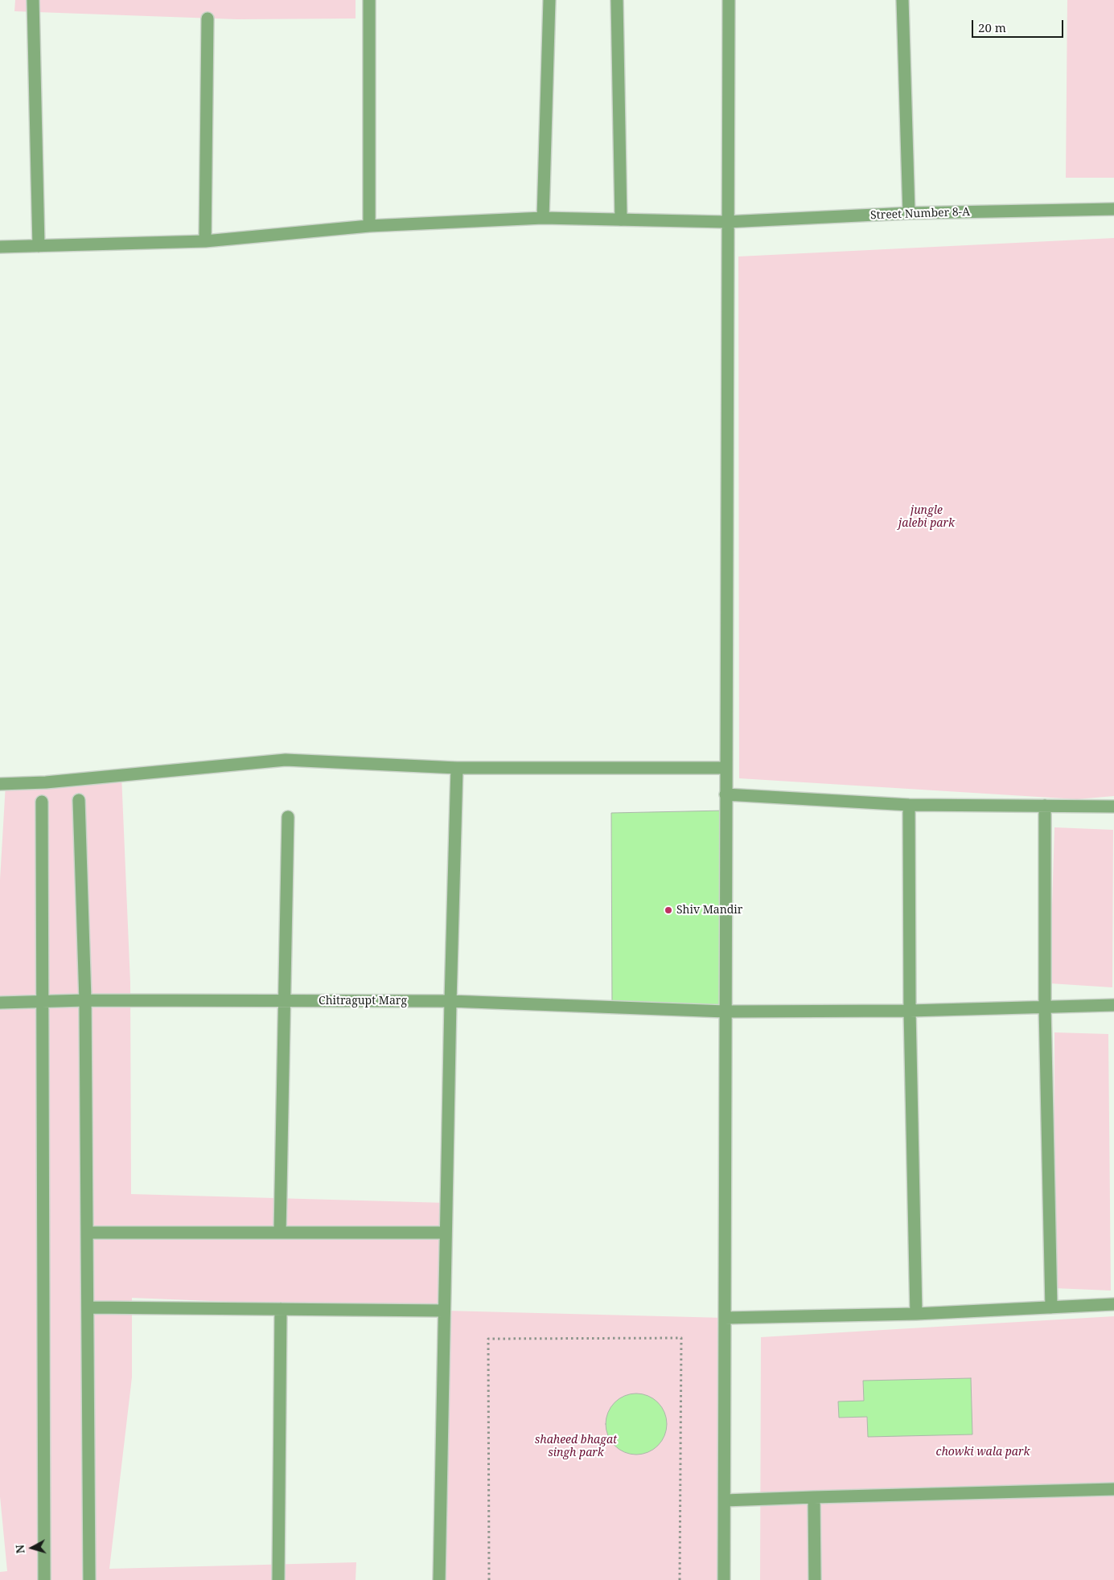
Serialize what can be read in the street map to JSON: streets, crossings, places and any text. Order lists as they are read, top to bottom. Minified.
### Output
{"streets":{"street":["Street Number 8-A","Chitragupt Marg"]},"parks":["jungle jalebi park","shaheed bhagat singh park","chowki wala park"],"places":["Shiv Mandir"],"scale_bar":"20 m","north":"left"}
